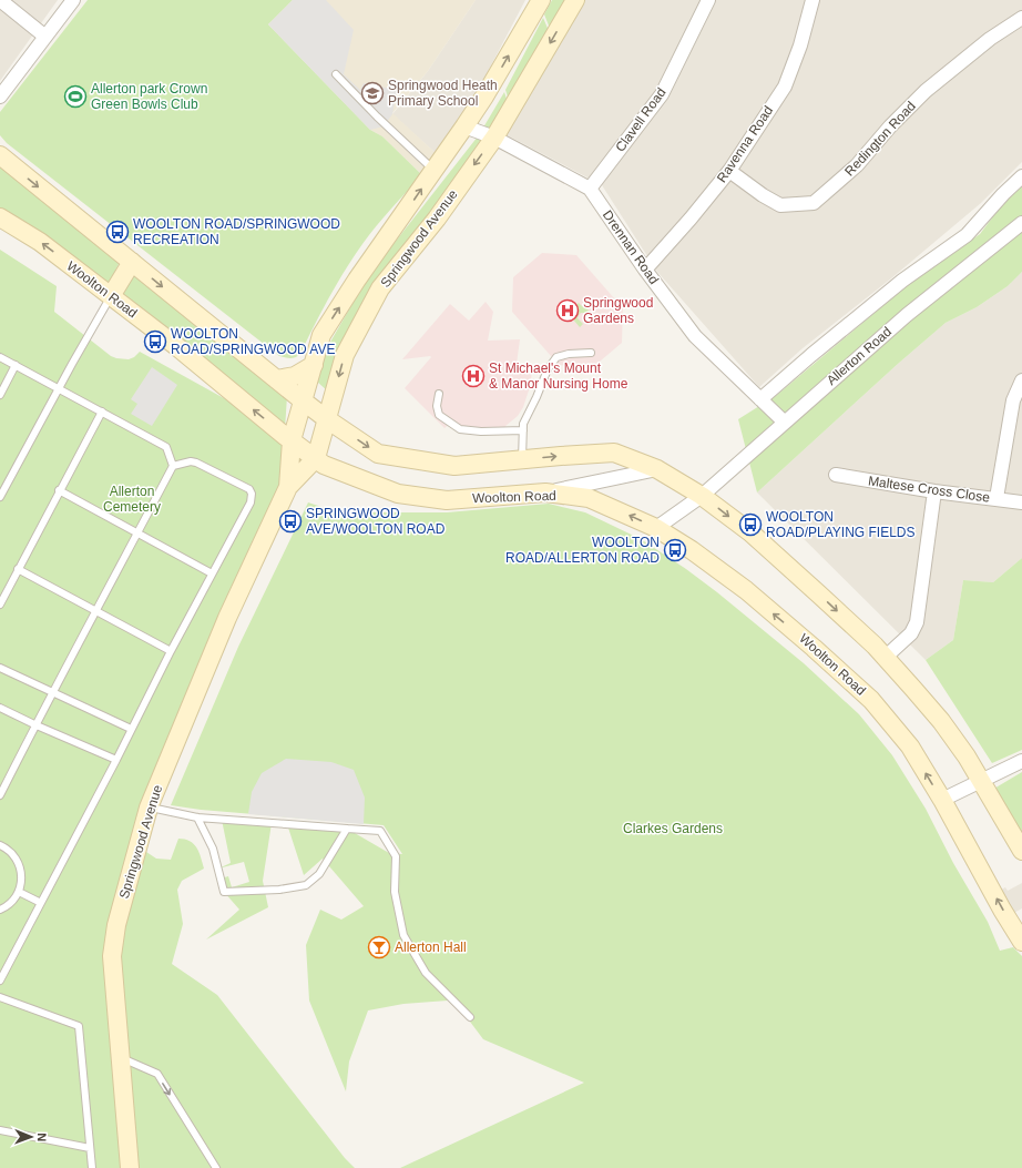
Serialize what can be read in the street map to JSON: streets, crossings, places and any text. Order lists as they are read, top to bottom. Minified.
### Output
{"streets":{"main road":["Springwood Avenue","Woolton Road"],"street":["Clavell Road","Redington Road","Ravenna Road","Drennan Road","Allerton Road","Maltese Cross Close"]},"crossings":[["Clavell Road","Drennan Road"],["Redington Road","Ravenna Road"],["Ravenna Road","Drennan Road"],["Springwood Avenue","Drennan Road"],["Springwood Avenue","Woolton Road"],["Drennan Road","Allerton Road"],["Woolton Road","Allerton Road"]],"parks":["Allerton Cemetery","Clarkes Gardens"],"places":{"school or university":["Springwood Heath Primary School"],"sports":["Allerton park Crown Green Bowls Club"],"bus stop":["WOOLTON ROAD/SPRINGWOOD RECREATION","WOOLTON ROAD/SPRINGWOOD AVE","SPRINGWOOD AVE/WOOLTON ROAD","WOOLTON ROAD/PLAYING FIELDS","WOOLTON ROAD/ALLERTON ROAD"],"hospital":["Springwood Gardens","St Michael's Mount & Manor Nursing Home"],"bar":["Allerton Hall"]},"north":"right"}
